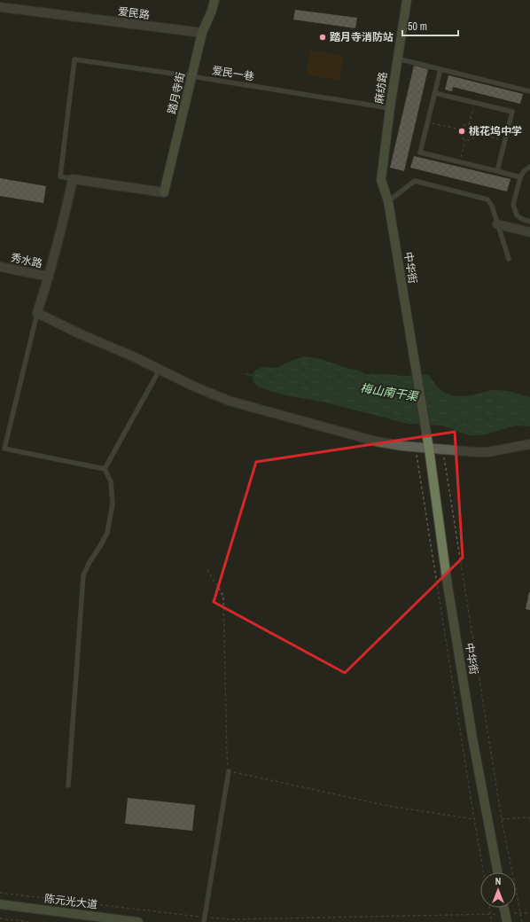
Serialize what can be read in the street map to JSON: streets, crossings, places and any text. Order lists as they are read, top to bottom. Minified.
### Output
{"streets":{"main road":["麻纺路","踏月寺街","中华街","陈元光大道"],"street":["爱民路","秀水路"],"lane":["爱民一巷"]},"crossings":[["爱民路","踏月寺街"],["爱民一巷","麻纺路"],["爱民一巷","踏月寺街"],["麻纺路","中华街"]],"water":["梅山南干渠"],"places":["踏月寺消防站","桃花坞中学"],"scale_bar":"50 m","north":"top"}
